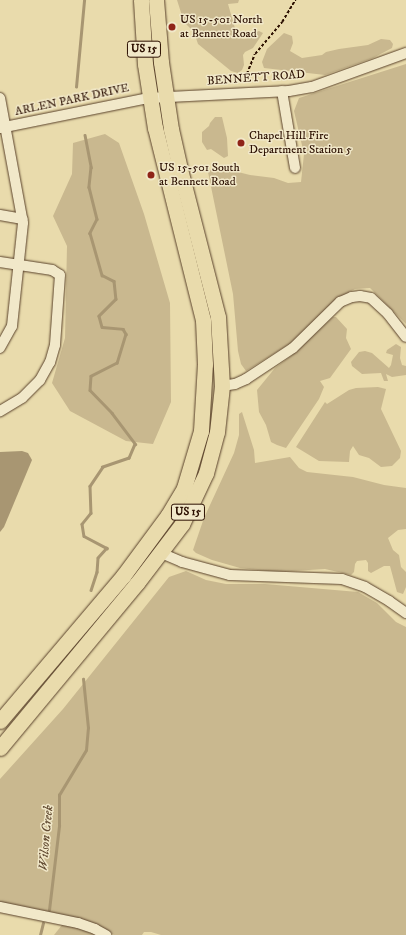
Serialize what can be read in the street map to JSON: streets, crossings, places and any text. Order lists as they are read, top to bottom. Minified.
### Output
{"streets":{"highway":["US 15"],"street":["BENNETT ROAD","ARLEN PARK DRIVE"]},"crossings":[["US 15","BENNETT ROAD"],["US 15","ARLEN PARK DRIVE"],["BENNETT ROAD","ARLEN PARK DRIVE"]],"water":["Wilson Creek"],"places":["US 15-501 North at Bennett Road","Chapel Hill Fire Department Station 5","US 15-501 South at Bennett Road"]}
